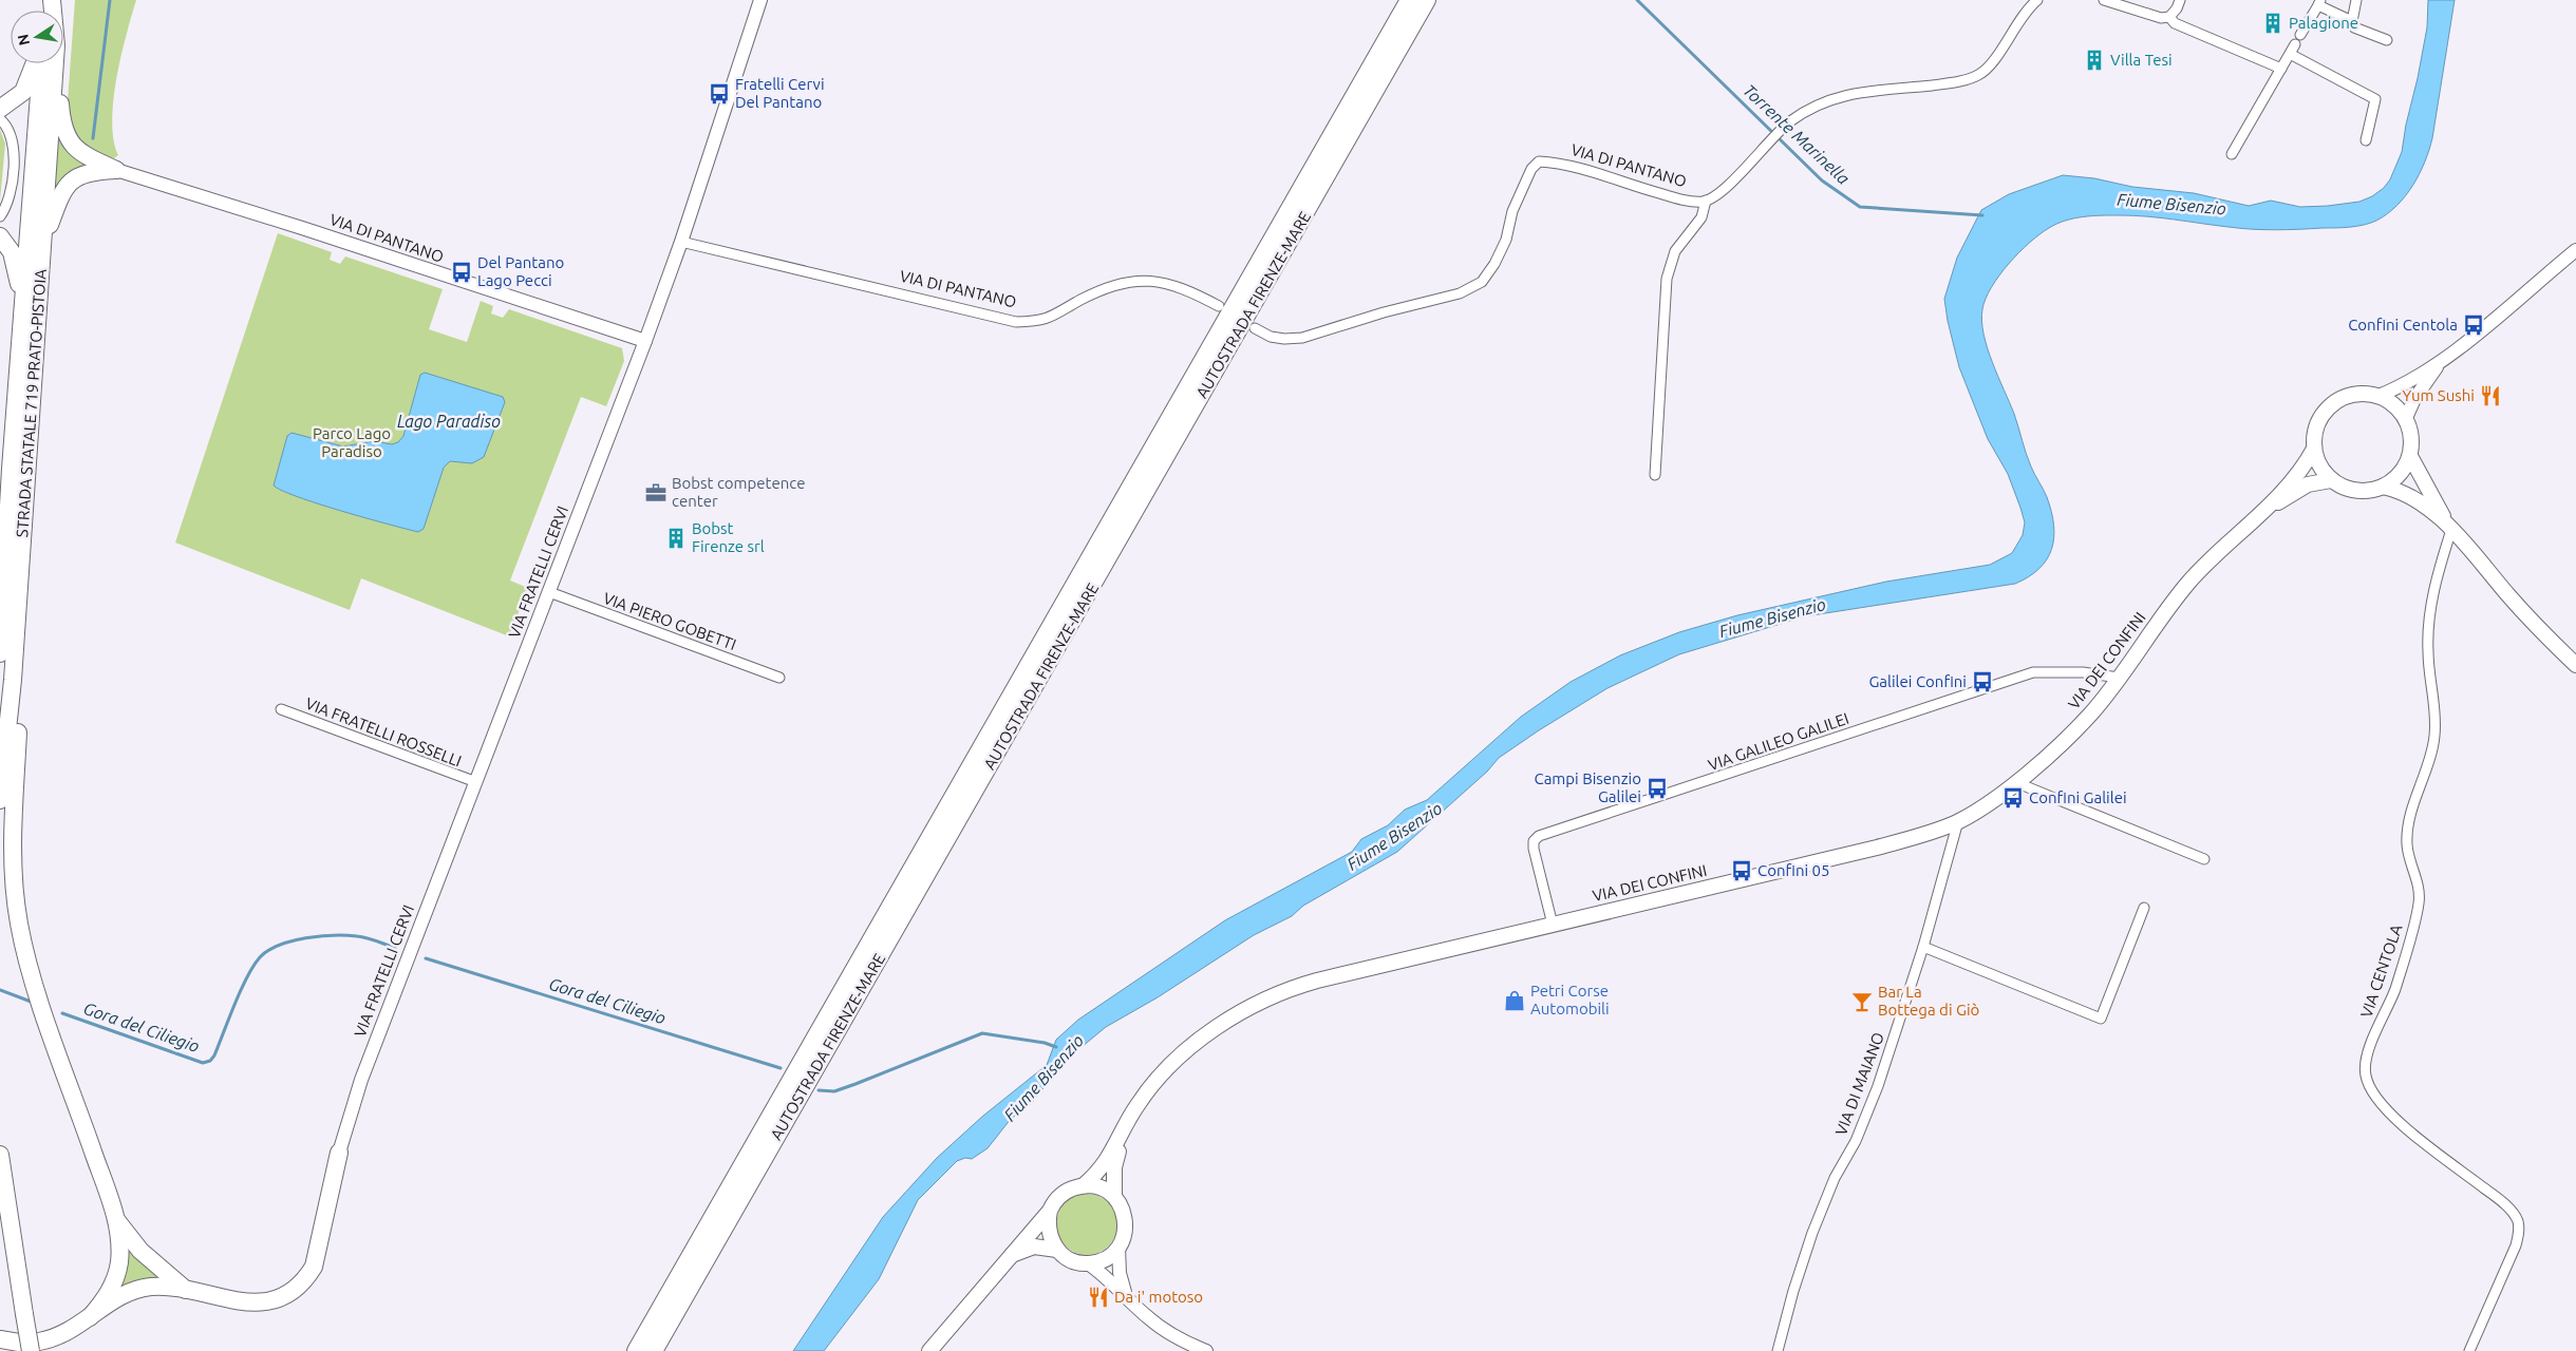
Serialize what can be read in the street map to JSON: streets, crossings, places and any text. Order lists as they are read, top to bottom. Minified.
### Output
{"streets":{"highway":["AUTOSTRADA FIRENZE-MARE","STRADA STATALE 719 PRATO-PISTOIA"],"main road":["VIA DEI CONFINI"],"street":["VIA DI PANTANO","VIA FRATELLI CERVI","VIA PIERO GOBETTI","VIA FRATELLI ROSSELLI","VIA GALILEO GALILEI","VIA CENTOLA","VIA DI MAIANO"]},"crossings":[["VIA DI PANTANO","VIA FRATELLI CERVI"],["VIA FRATELLI CERVI","VIA PIERO GOBETTI"],["VIA FRATELLI CERVI","VIA FRATELLI ROSSELLI"],["VIA DEI CONFINI","VIA GALILEO GALILEI"],["VIA DEI CONFINI","VIA DI MAIANO"]],"water":["Torrente Marinella","Fiume Bisenzio","Lago Paradiso","Gora del Ciliegio"],"parks":["Parco Lago Paradiso"],"places":{"building":["Palagione","Villa Tesi","Bobst Firenze srl"],"bus stop":["Fratelli Cervi Del Pantano","Del Pantano Lago Pecci","Confini Centola","Galilei Confini","Campi Bisenzio Galilei","Confini Galilei","Confini 05"],"restaurant":["Yum Sushi","Da i' motoso"],"office":["Bobst competence center"],"shop":["Petri Corse Automobili"],"bar":["Bar La Bottega di Giò"]},"north":"left"}
